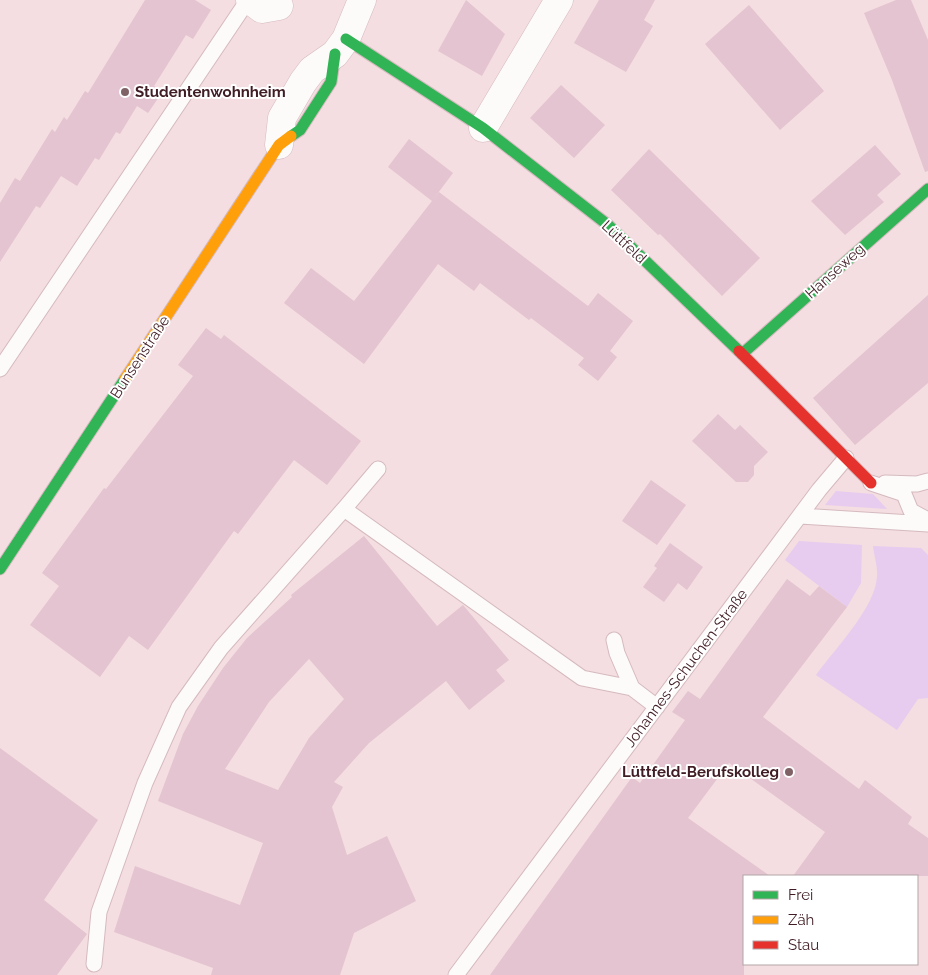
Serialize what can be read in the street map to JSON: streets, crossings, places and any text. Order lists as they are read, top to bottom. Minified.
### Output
{"streets":{"street":["Lüttfeld","Hanseweg","Bunsenstraße"],"lane":["Johannes-Schuchen-Straße"]},"crossings":[["Lüttfeld","Hanseweg"],["Lüttfeld","Bunsenstraße"],["Lüttfeld","Johannes-Schuchen-Straße"]],"places":["Studentenwohnheim","Lüttfeld-Berufskolleg"],"legend":["Frei","Zäh","Stau"]}
